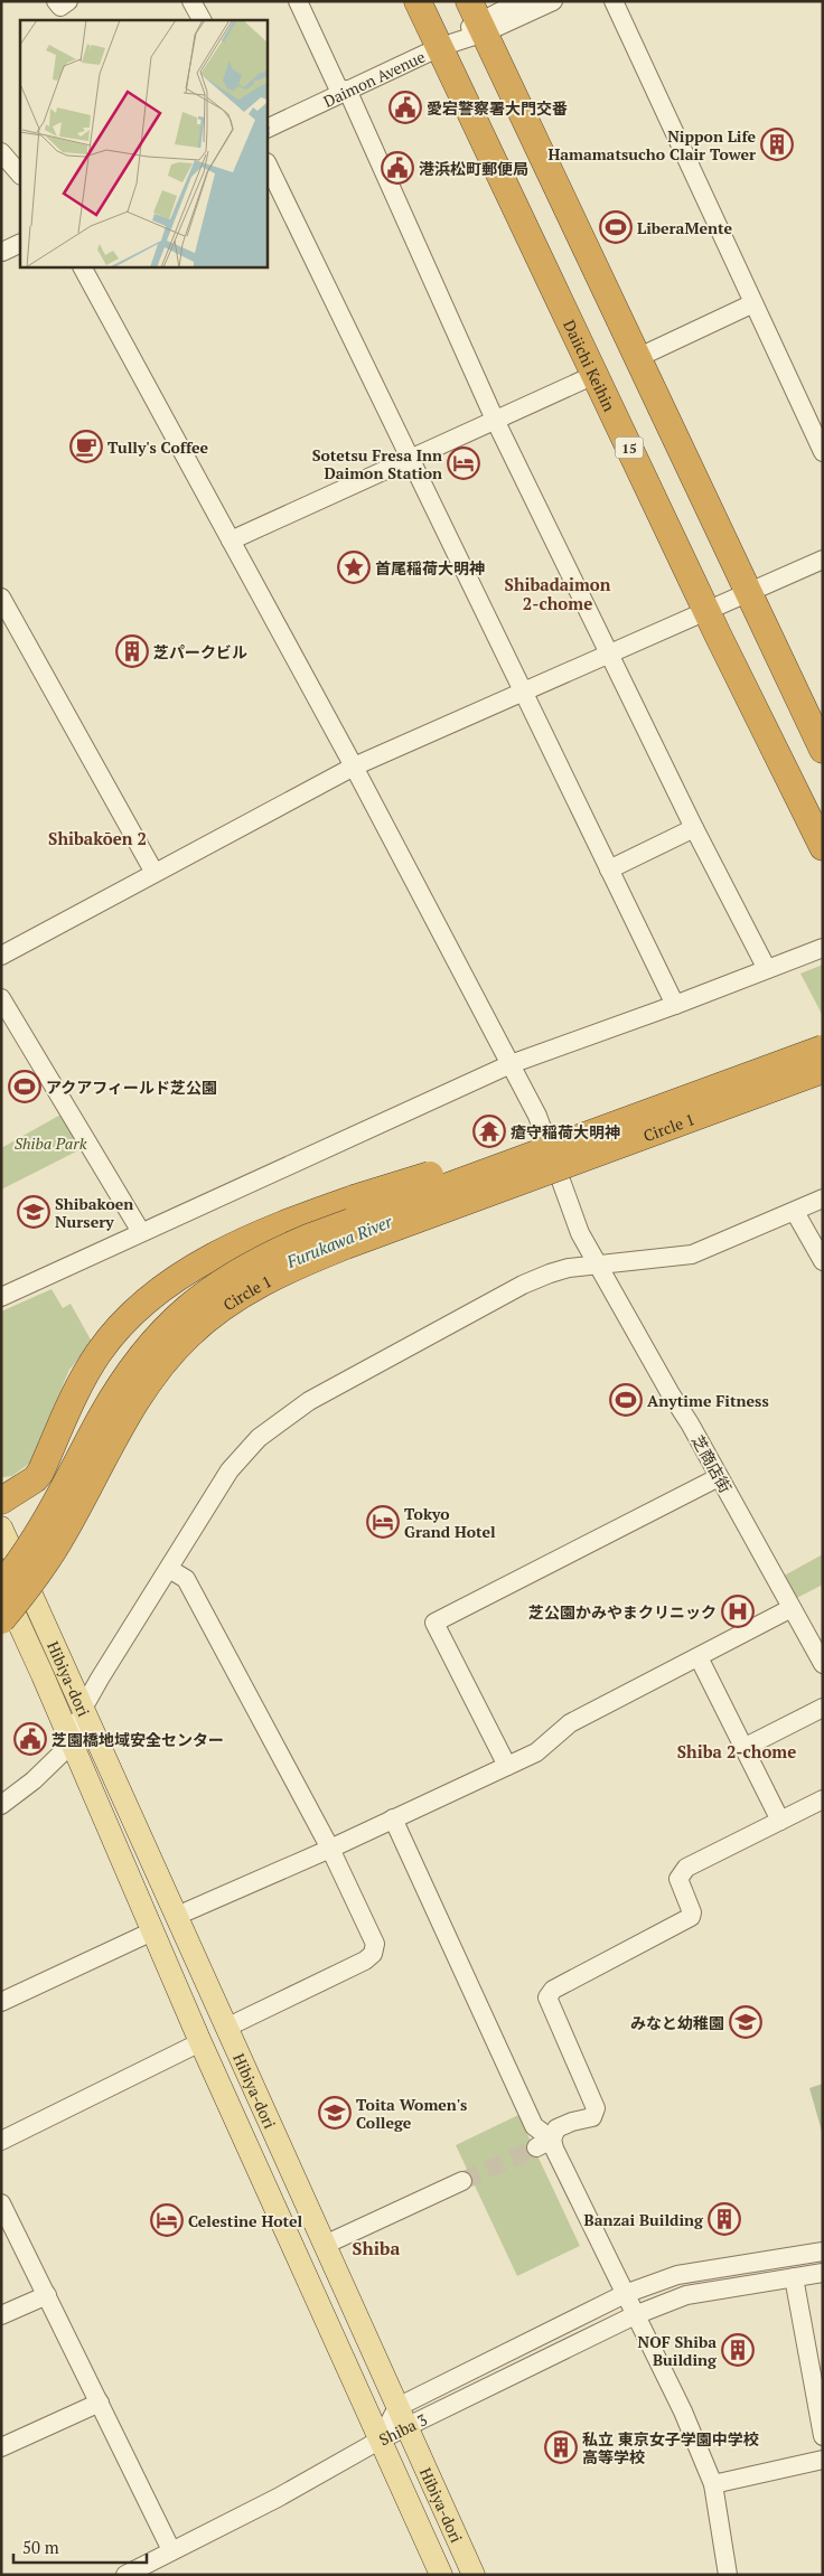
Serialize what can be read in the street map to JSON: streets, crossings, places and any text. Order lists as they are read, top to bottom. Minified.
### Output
{"streets":{"highway":["Daiichi Keihin","15","Circle 1"],"main road":["Hibiya-dori"],"street":["Daimon Avenue","芝商店街","Shiba 3"]},"crossings":[["Daimon Avenue","Daiichi Keihin"],["Circle 1","Hibiya-dori"],["Hibiya-dori","Shiba 3"]],"districts":["Shibadaimon 2-chome","Shibakōen 2","Shiba 2-chome","Shiba"],"water":["Furukawa River"],"parks":["Shiba Park"],"places":{"public building":["愛宕警察署大門交番","港浜松町郵便局","芝園橋地域安全センター"],"building":["Nippon Life Hamamatsucho Clair Tower","芝パークビル","Banzai Building","NOF Shiba Building","私立 東京女子学園中学校 高等学校"],"sports":["LiberaMente","アクアフィールド芝公園","Anytime Fitness"],"cafe":["Tully's Coffee"],"hotel":["Sotetsu Fresa Inn Daimon Station","Tokyo Grand Hotel","Celestine Hotel"],"place":["首尾稲荷大明神"],"temple":["瘡守稲荷大明神"],"school or university":["Shibakoen Nursery","みなと幼稚園","Toita Women's College"],"hospital":["芝公園かみやまクリニック"]},"scale_bar":"50 m"}
